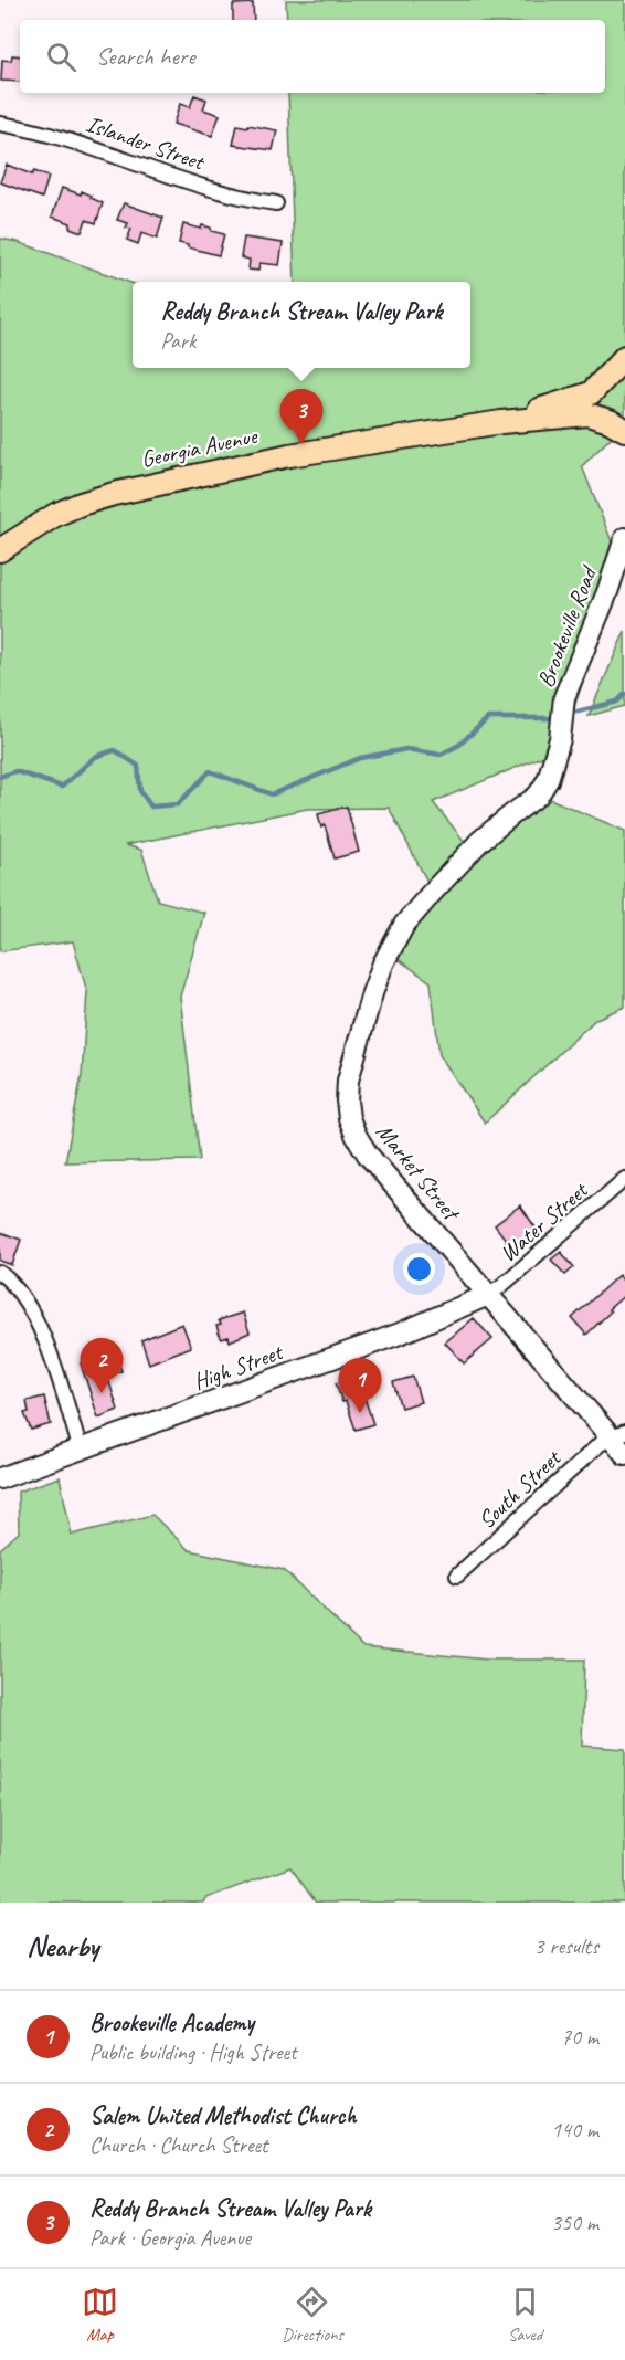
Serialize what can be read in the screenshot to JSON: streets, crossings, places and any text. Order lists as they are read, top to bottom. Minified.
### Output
{"streets":{"main road":["Georgia Avenue","Brookeville Road","Market Street","High Street"],"street":["Islander Street","Water Street","South Street"]},"crossings":[["Brookeville Road","Market Street"],["Market Street","Water Street"],["Market Street","High Street"],["Market Street","South Street"],["Water Street","High Street"]],"page":{"search":"Search here","popup":["Reddy Branch Stream Valley Park","Park"],"pins":["3","2","1"],"heading":["Nearby","3 results"],"list":[{"mark":"1","name":"Brookeville Academy","note":"Public building · High Street","value":"70 m"},{"mark":"2","name":"Salem United Methodist Church","note":"Church · Church Street","value":"140 m"},{"mark":"3","name":"Reddy Branch Stream Valley Park","note":"Park · Georgia Avenue","value":"350 m"}],"nav":["Map","Directions","Saved"]}}
